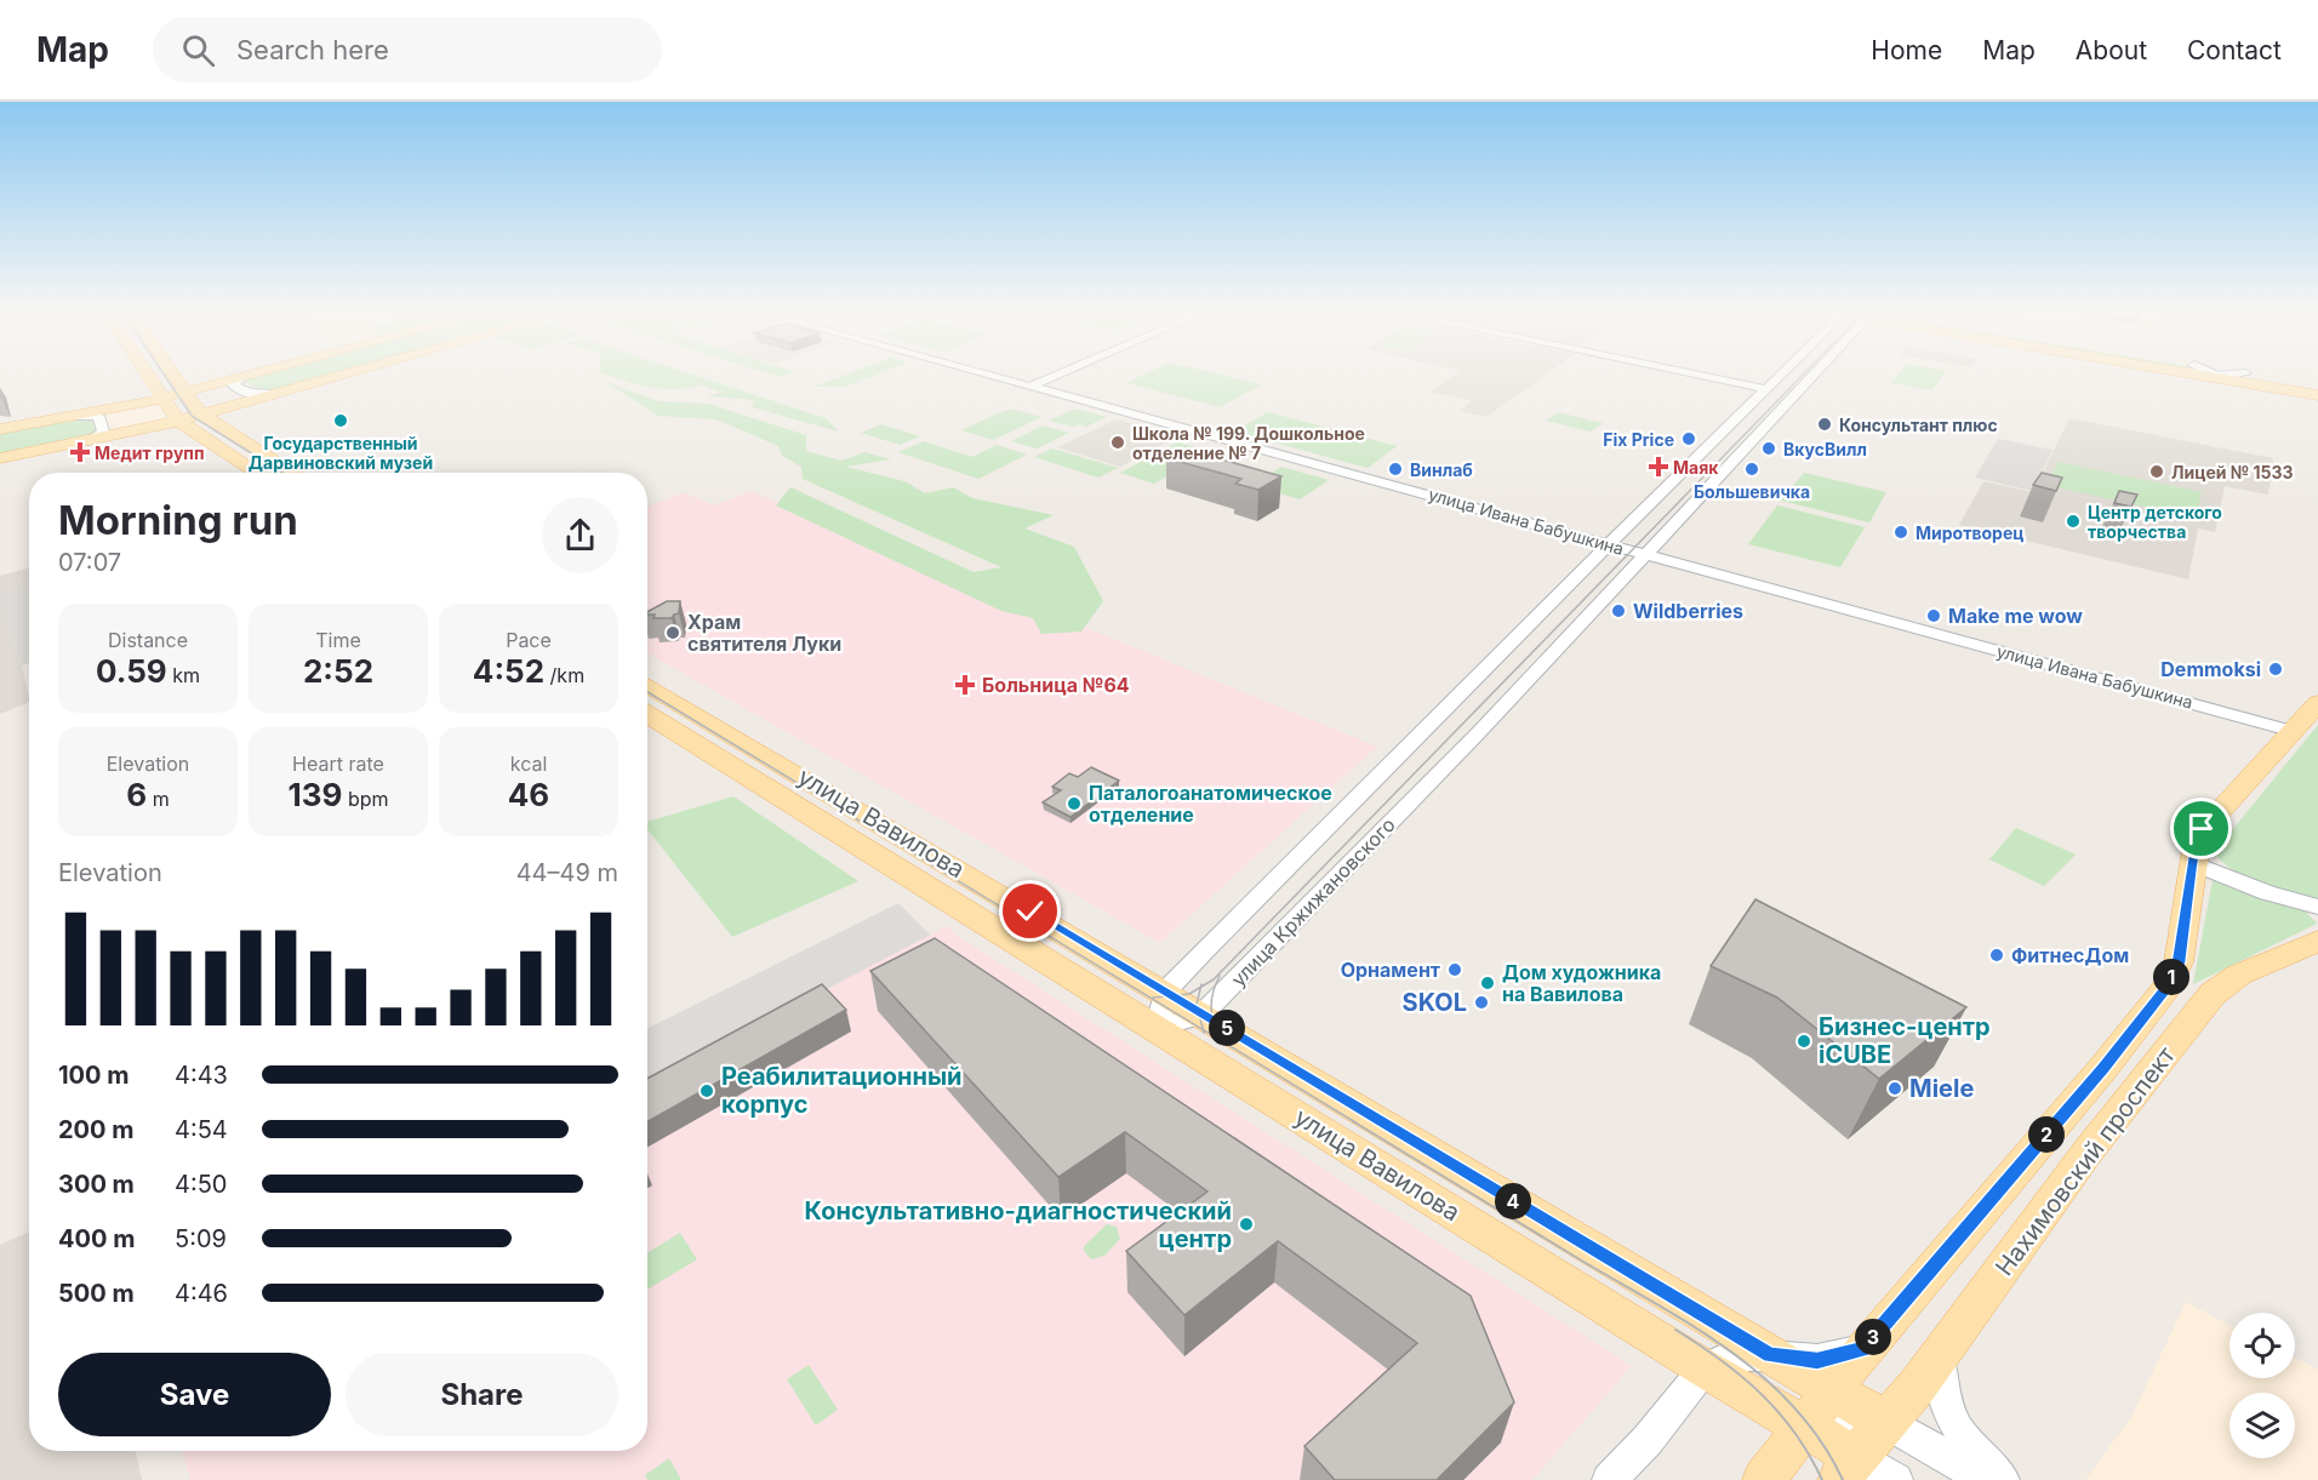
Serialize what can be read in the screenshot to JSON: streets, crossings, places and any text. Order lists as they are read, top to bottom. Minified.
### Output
{"streets":{"main road":["улица Вавилова","Нахимовский проспект"],"street":["улица Ивана Бабушкина","улица Кржижановского"]},"crossings":[["улица Ивана Бабушкина","улица Кржижановского"],["улица Ивана Бабушкина","Нахимовский проспект"],["улица Вавилова","улица Кржижановского"],["улица Вавилова","Нахимовский проспект"]],"places":{"other":["Государственный Дарвиновский музей","Консультант плюс","Fix Price","Школа № 199. Дошкольное отделение № 7","ВкусВилл","Винлаб","Большевичка","Лицей № 1533","Центр детского творчества","Миротворец","Wildberries","Make me wow","Храм святителя Луки","Demmoksi","Паталогоанатомическое отделение","ФитнесДом","Орнамент","Дом художника на Вавилова","SKOL","Бизнес-центр iCUBE","Miele","Реабилитационный корпус","Консультативно-диагностический центр"],"health":["Медит групп","Маяк","Больница №64"]},"page":{"header":"Map","search":"Search here","nav":["Home","Map","About","Contact"],"heading":["Morning run","07:07"],"stats":[["Distance","0.59 km"],["Time","2:52"],["Pace","4:52 /km"],["Elevation","6 m"],["Heart rate","139 bpm"],["kcal","46"]],"chart":["Elevation","44–49 m"],"pins":["1","5","2","4","3"],"list":[{"name":"100 m","note":"4:43"},{"name":"200 m","note":"4:54"},{"name":"300 m","note":"4:50"},{"name":"400 m","note":"5:09"},{"name":"500 m","note":"4:46"}],"buttons":["Save","Share"]}}
